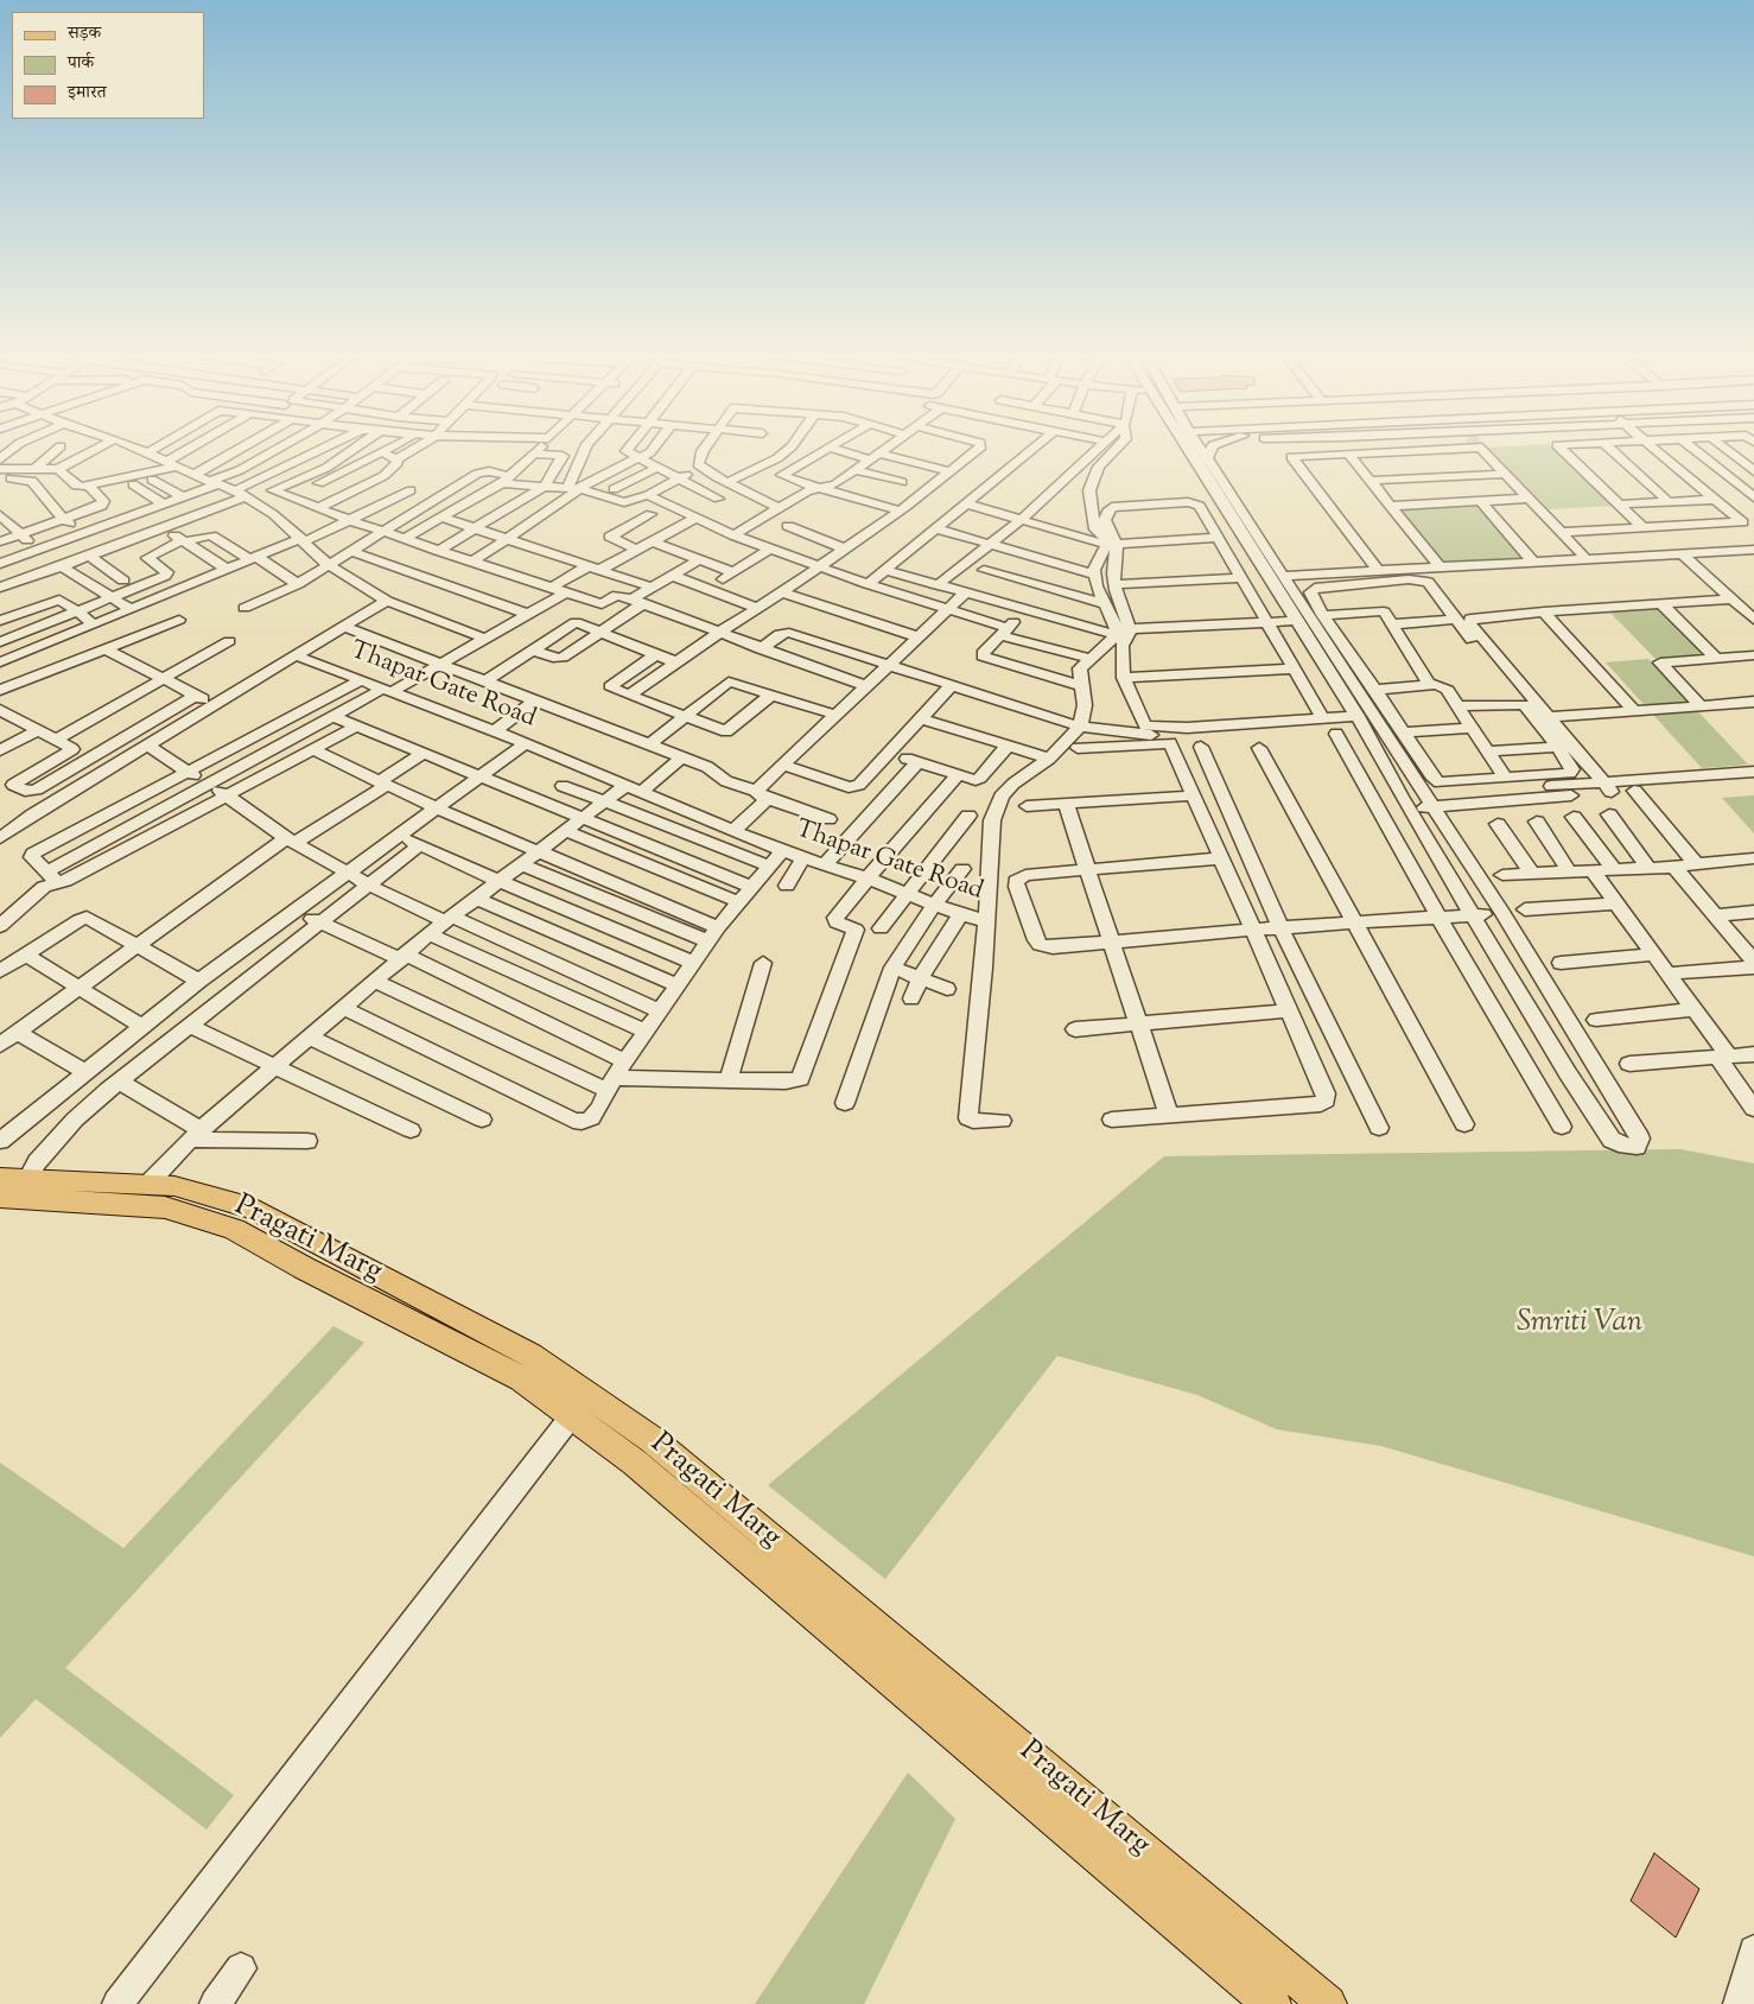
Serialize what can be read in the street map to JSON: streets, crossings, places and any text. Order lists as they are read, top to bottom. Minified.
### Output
{"streets":{"main road":["Pragati Marg"],"street":["Thapar Gate Road"]},"parks":["Smriti Van"],"legend":["सड़क","पार्क","इमारत"]}
